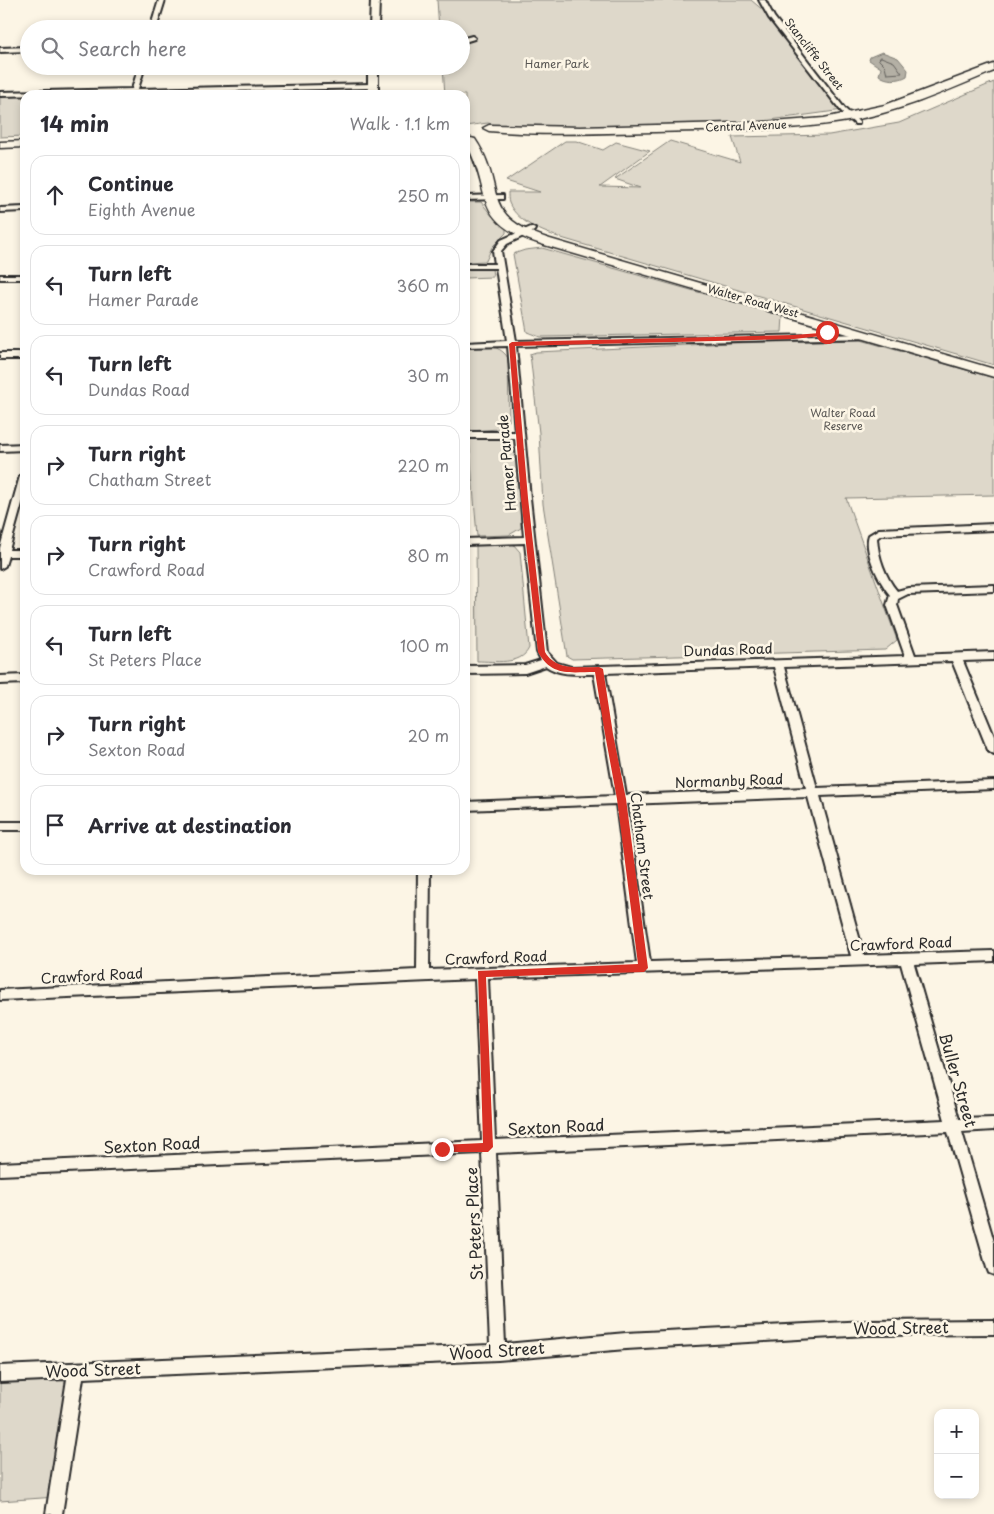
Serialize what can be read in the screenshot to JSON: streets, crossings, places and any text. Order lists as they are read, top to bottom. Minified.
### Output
{"streets":{"main road":["Central Avenue","Walter Road West"],"street":["Stancliffe Street","Hamer Parade","Dundas Road","Normanby Road","Chatham Street","Crawford Road","Buller Street","Sexton Road","St Peters Place","Wood Street"]},"crossings":[["Stancliffe Street","Central Avenue"],["Walter Road West","Hamer Parade"],["Hamer Parade","Dundas Road"],["Dundas Road","Chatham Street"],["Normanby Road","Chatham Street"],["Chatham Street","Crawford Road"],["Crawford Road","Buller Street"],["Crawford Road","St Peters Place"],["Buller Street","Sexton Road"],["Sexton Road","St Peters Place"],["St Peters Place","Wood Street"]],"parks":["Hamer Park","Walter Road Reserve"],"page":{"search":"Search here","heading":["14 min","Walk · 1.1 km"],"list":[["Continue","Eighth Avenue","250 m"],["Turn left","Hamer Parade","360 m"],["Turn left","Dundas Road","30 m"],["Turn right","Chatham Street","220 m"],["Turn right","Crawford Road","80 m"],["Turn left","St Peters Place","100 m"],["Turn right","Sexton Road","20 m"],"Arrive at destination"],"map_buttons":["+","−"]}}
